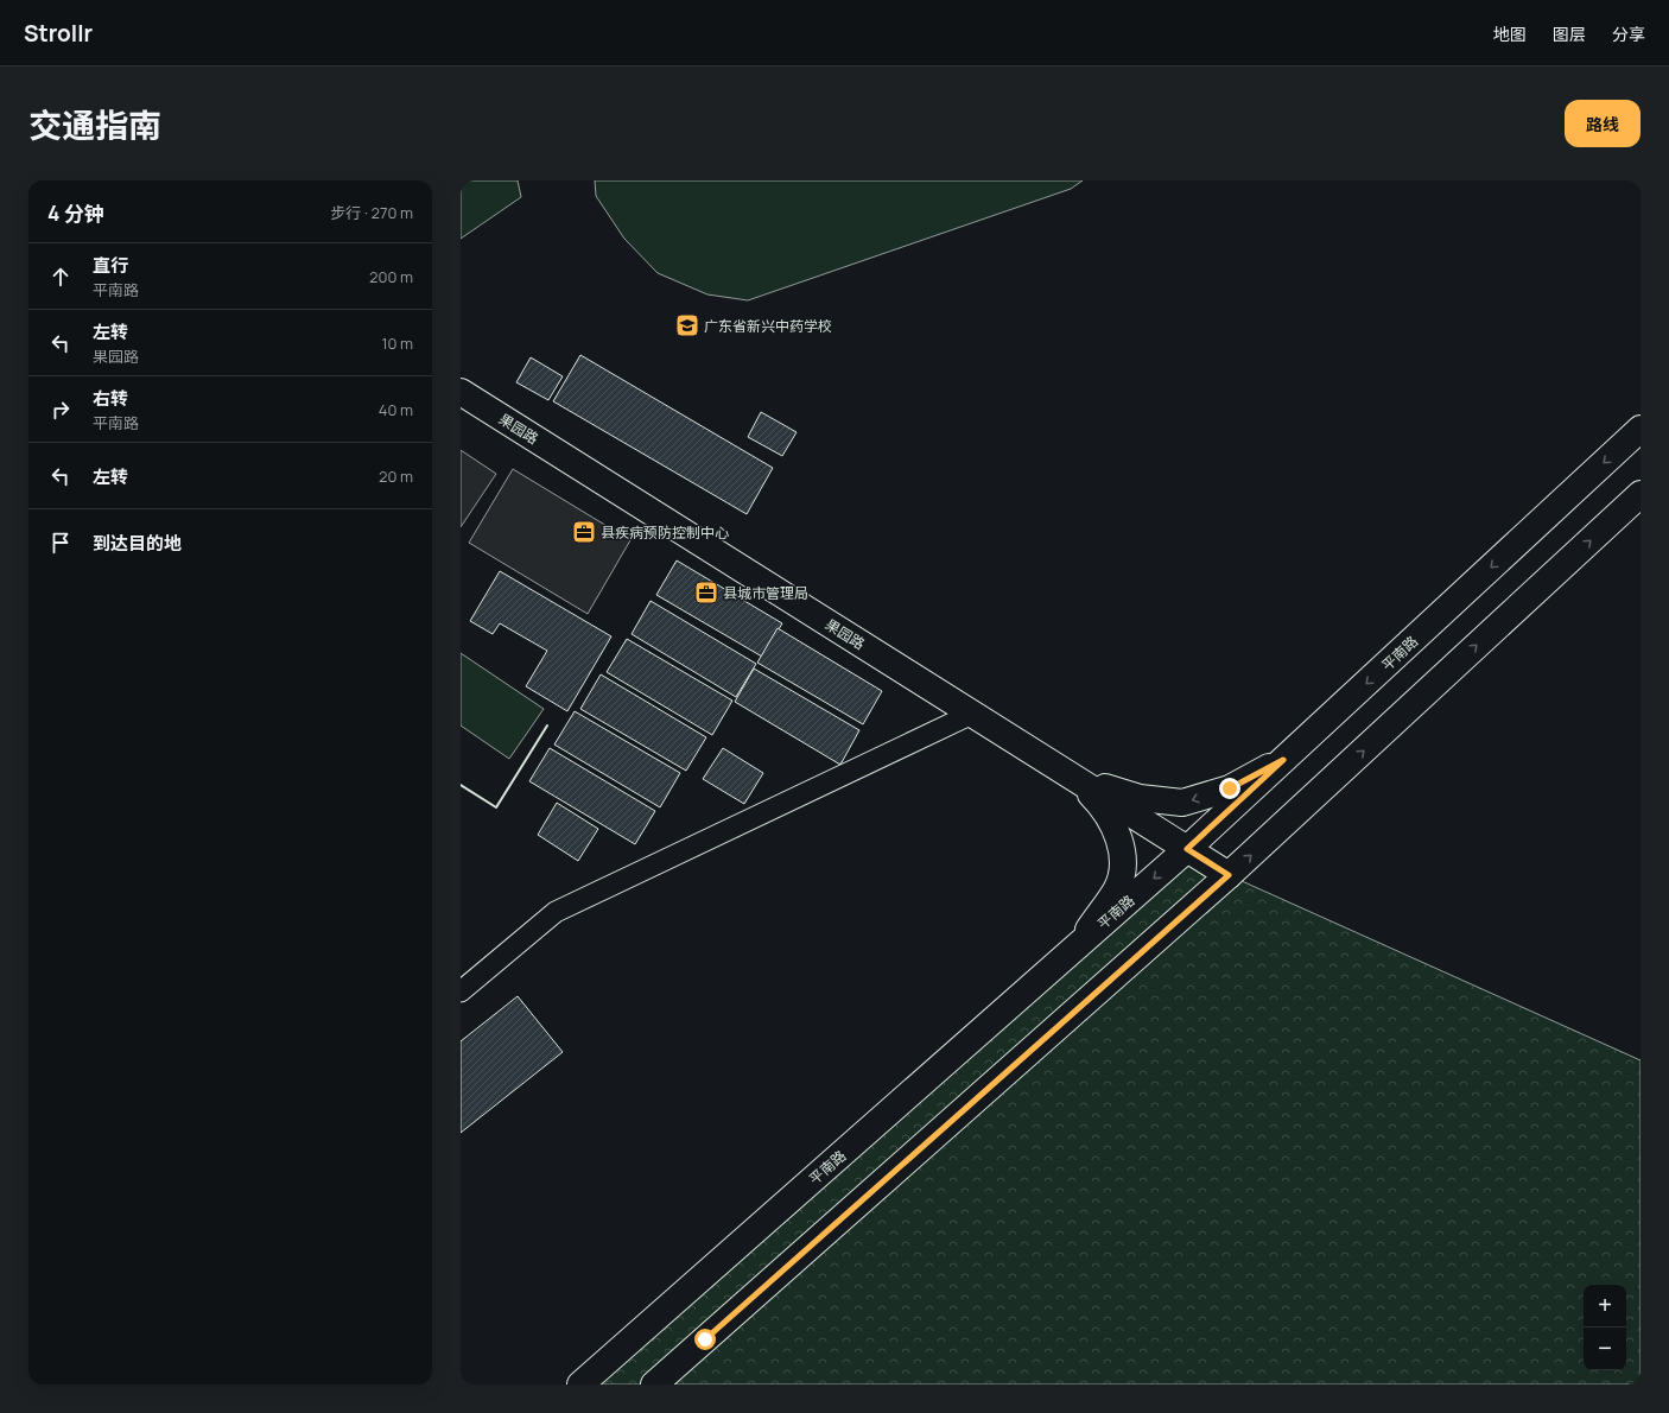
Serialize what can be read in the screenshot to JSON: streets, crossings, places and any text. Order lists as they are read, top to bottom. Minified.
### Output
{"streets":{"main road":["果园路","平南路"]},"crossings":[["果园路","平南路"]],"places":{"school or university":["广东省新兴中药学校"],"office":["县疾病预防控制中心","县城市管理局"]},"page":{"header":"Strollr","nav":["地图","图层","分享"],"title":"交通指南","buttons":"路线","heading":["4 分钟","步行 · 270 m"],"list":[["直行","平南路","200 m"],["左转","果园路","10 m"],["右转","平南路","40 m"],["左转","20 m"],"到达目的地"],"map_buttons":["+","−"]}}
